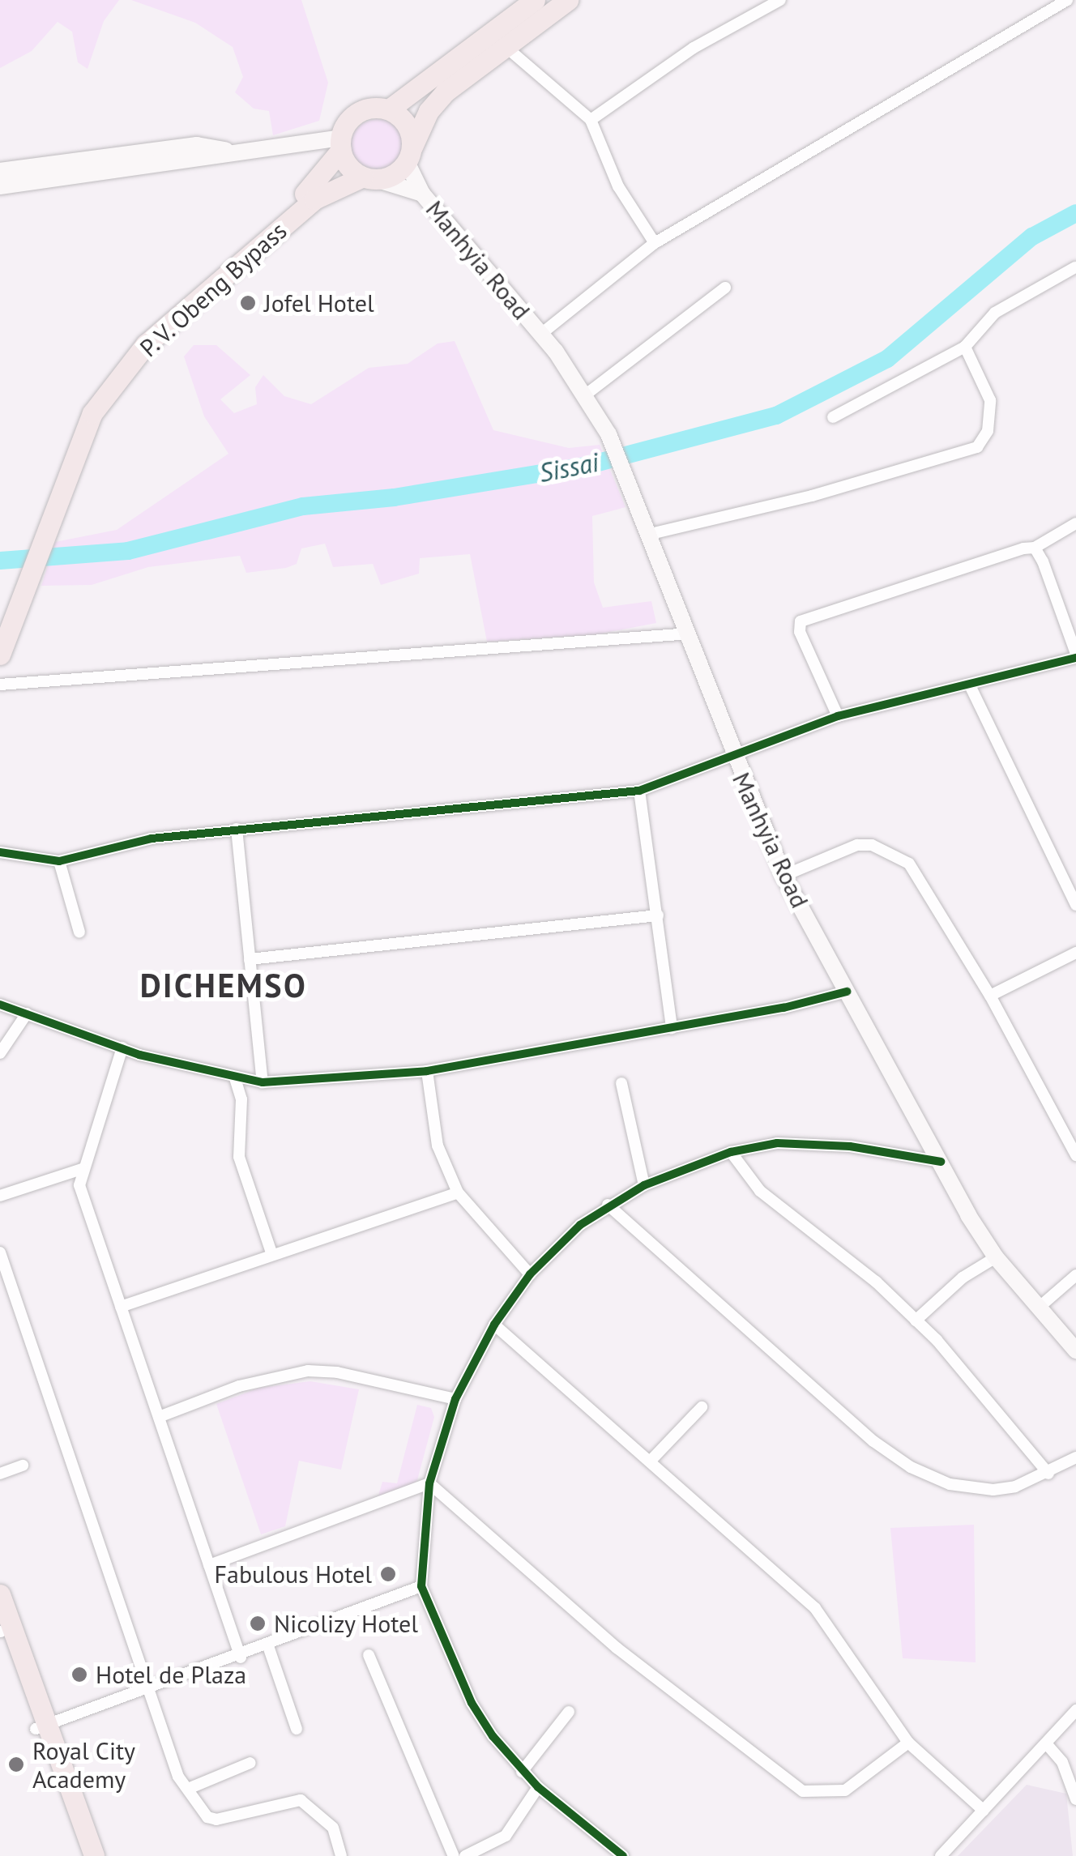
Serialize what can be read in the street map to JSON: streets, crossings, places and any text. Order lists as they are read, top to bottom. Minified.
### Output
{"streets":{"highway":["P. V. Obeng Bypass"],"main road":["Manhyia Road"]},"crossings":[["Manhyia Road","P. V. Obeng Bypass"]],"districts":["DICHEMSO"],"water":["Sissai"],"places":["Jofel Hotel","Fabulous Hotel","Nicolizy Hotel","Hotel de Plaza","Royal City Academy"]}
